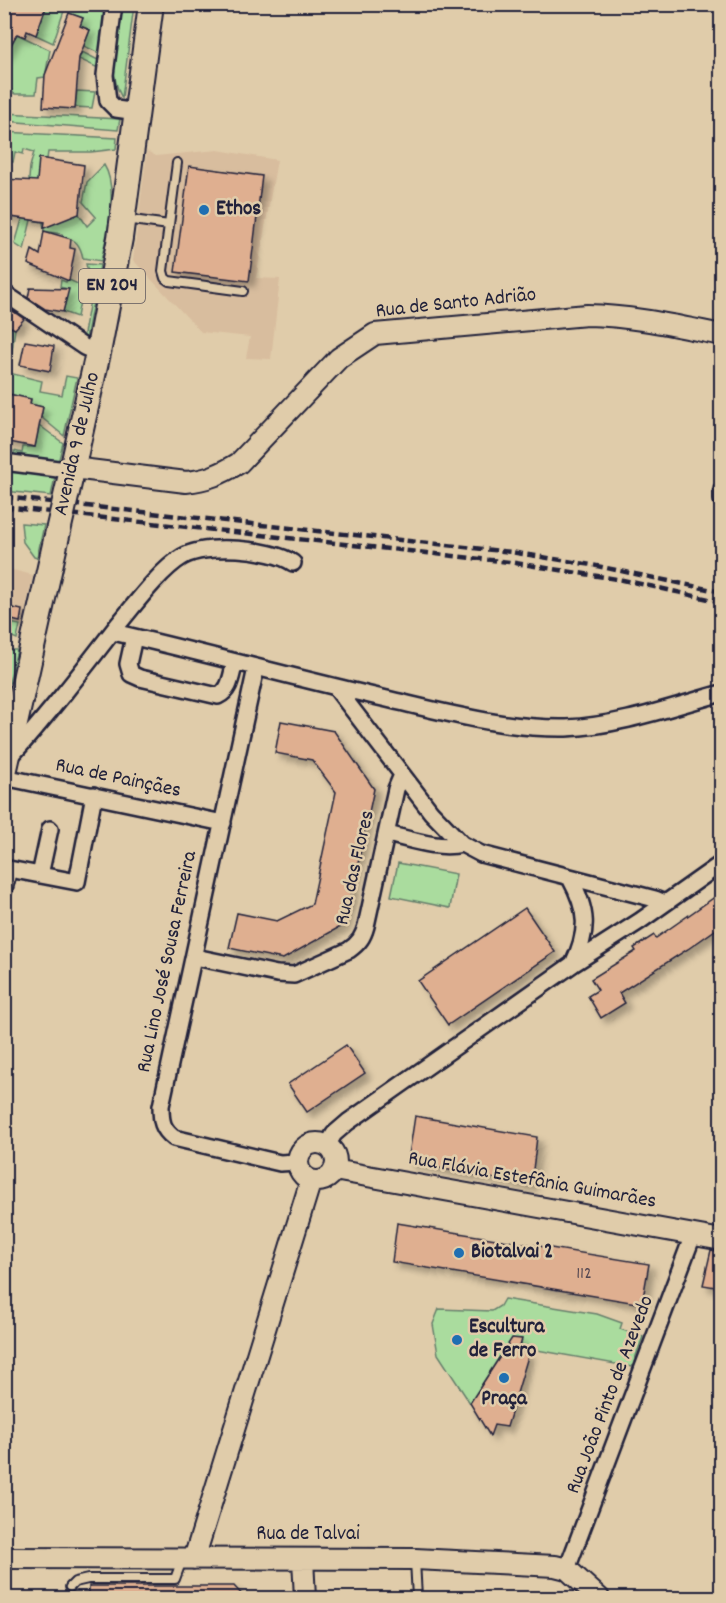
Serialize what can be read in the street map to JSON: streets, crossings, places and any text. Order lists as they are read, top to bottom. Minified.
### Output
{"streets":{"main road":["EN 204","Avenida 9 de Julho"],"street":["Rua de Santo Adrião","Rua de Painçães","Rua das Flores","Rua Lino José Sousa Ferreira","Rua Flávia Estefânia Guimarães","Rua João Pinto de Azevedo","Rua de Talvai"]},"crossings":[["Rua de Santo Adrião","Avenida 9 de Julho"],["Avenida 9 de Julho","Rua de Painçães"],["Rua de Painçães","Rua Lino José Sousa Ferreira"],["Rua das Flores","Rua Lino José Sousa Ferreira"],["Rua Lino José Sousa Ferreira","Rua Flávia Estefânia Guimarães"],["Rua Flávia Estefânia Guimarães","Rua João Pinto de Azevedo"],["Rua João Pinto de Azevedo","Rua de Talvai"]],"places":["Ethos","Biotalvai 2","Escultura de Ferro","Praça"],"house_numbers":["112"]}
